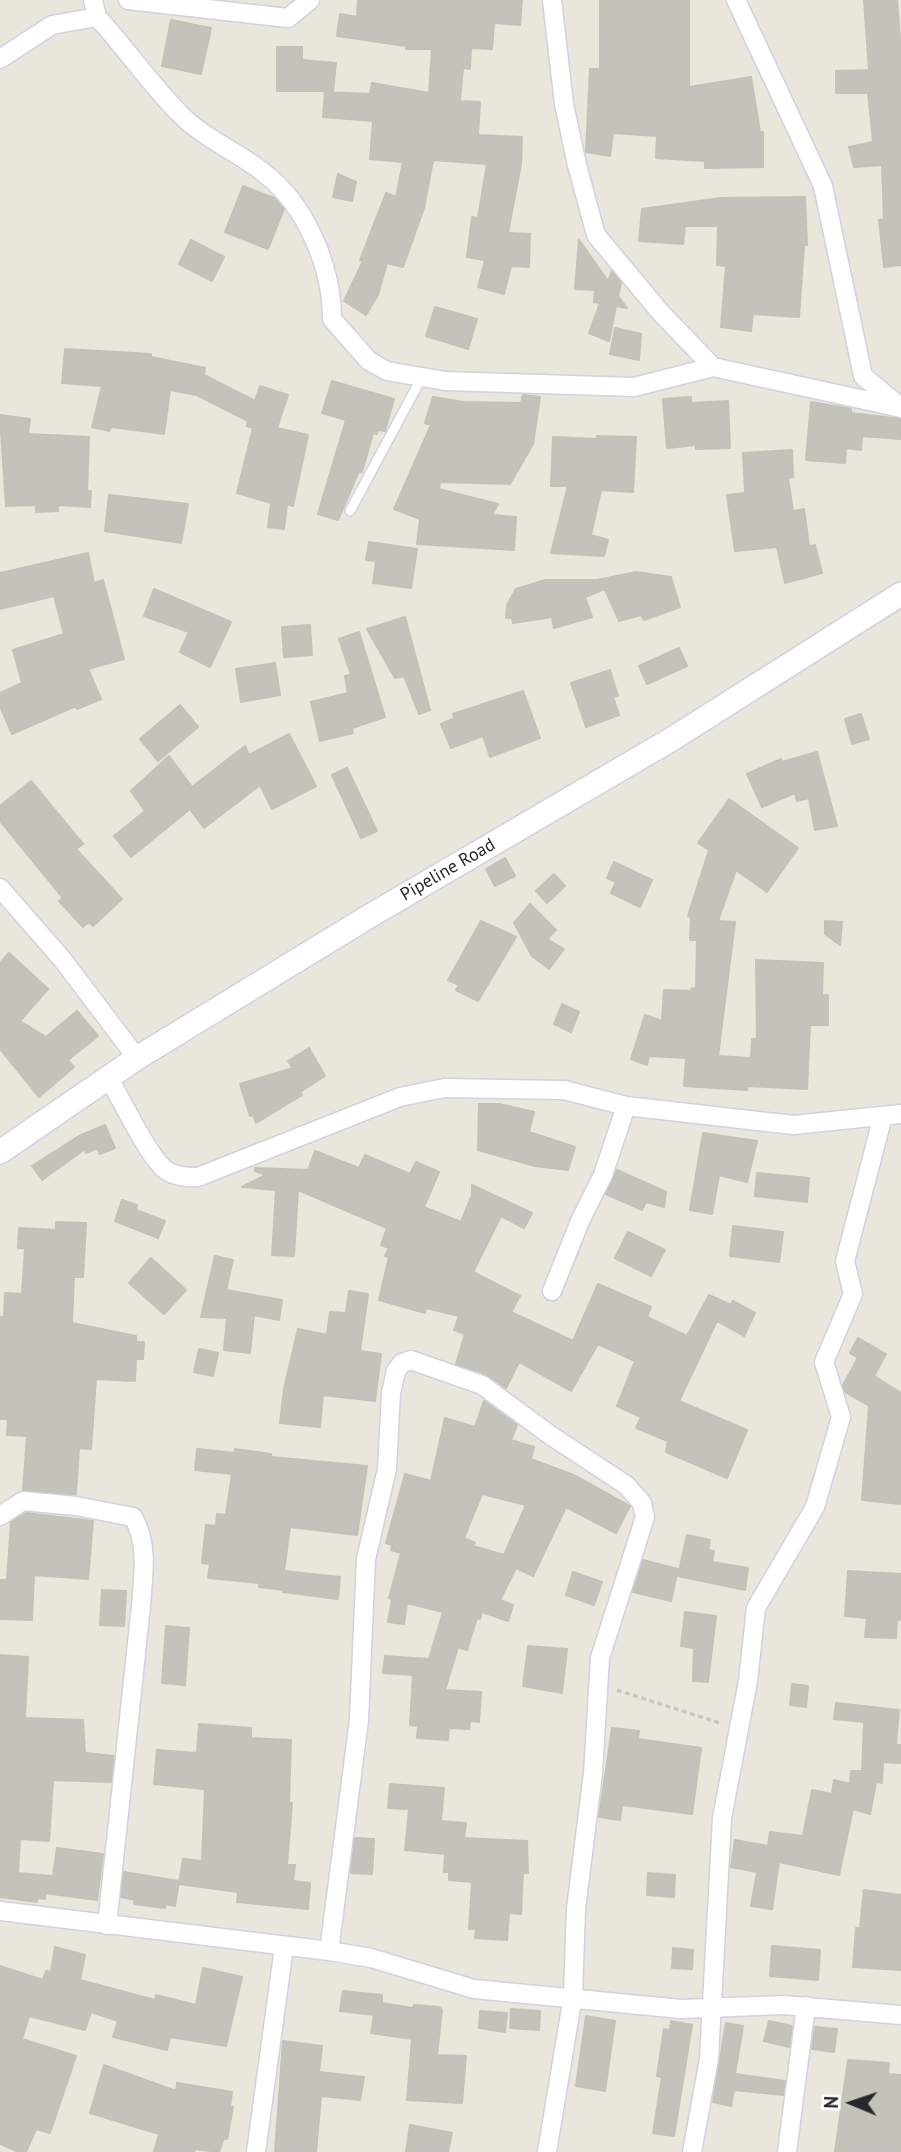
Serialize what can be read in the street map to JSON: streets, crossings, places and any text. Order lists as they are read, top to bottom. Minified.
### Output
{"streets":{"street":["Pipeline Road"]},"north":"left"}
